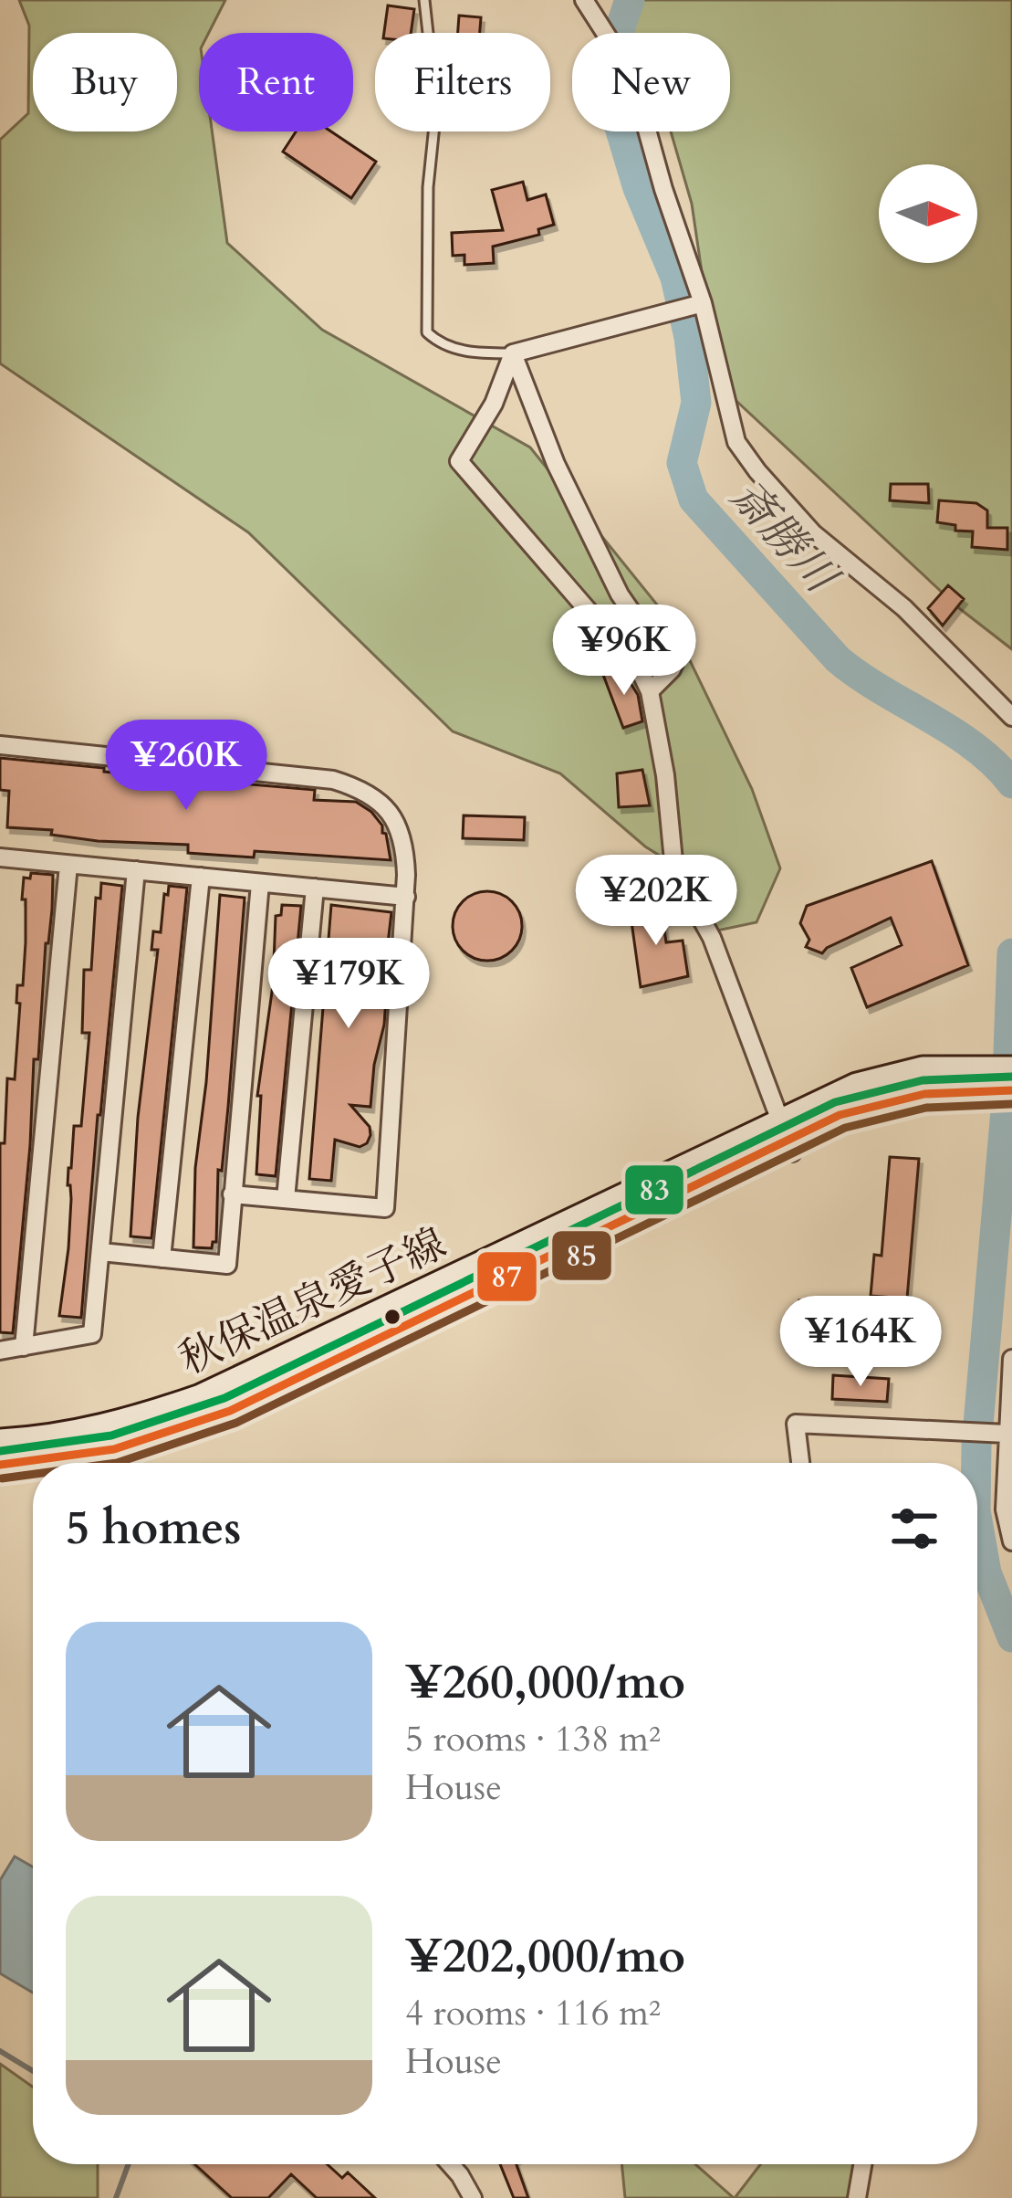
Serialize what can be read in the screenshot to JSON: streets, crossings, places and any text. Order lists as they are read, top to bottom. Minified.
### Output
{"streets":{"main road":["秋保温泉愛子線"]},"water":["斎勝川"],"lines":["transit line 83","transit line 87","transit line 85"],"north":"right","page":{"chip":["Buy","Rent","Filters","New"],"price":["¥96K","¥260K","¥202K","¥179K","¥164K"],"heading":"5 homes","list":[{"name":"¥260,000/mo","note":"5 rooms · 138 m² · House"},{"name":"¥202,000/mo","note":"4 rooms · 116 m² · House"}]}}
